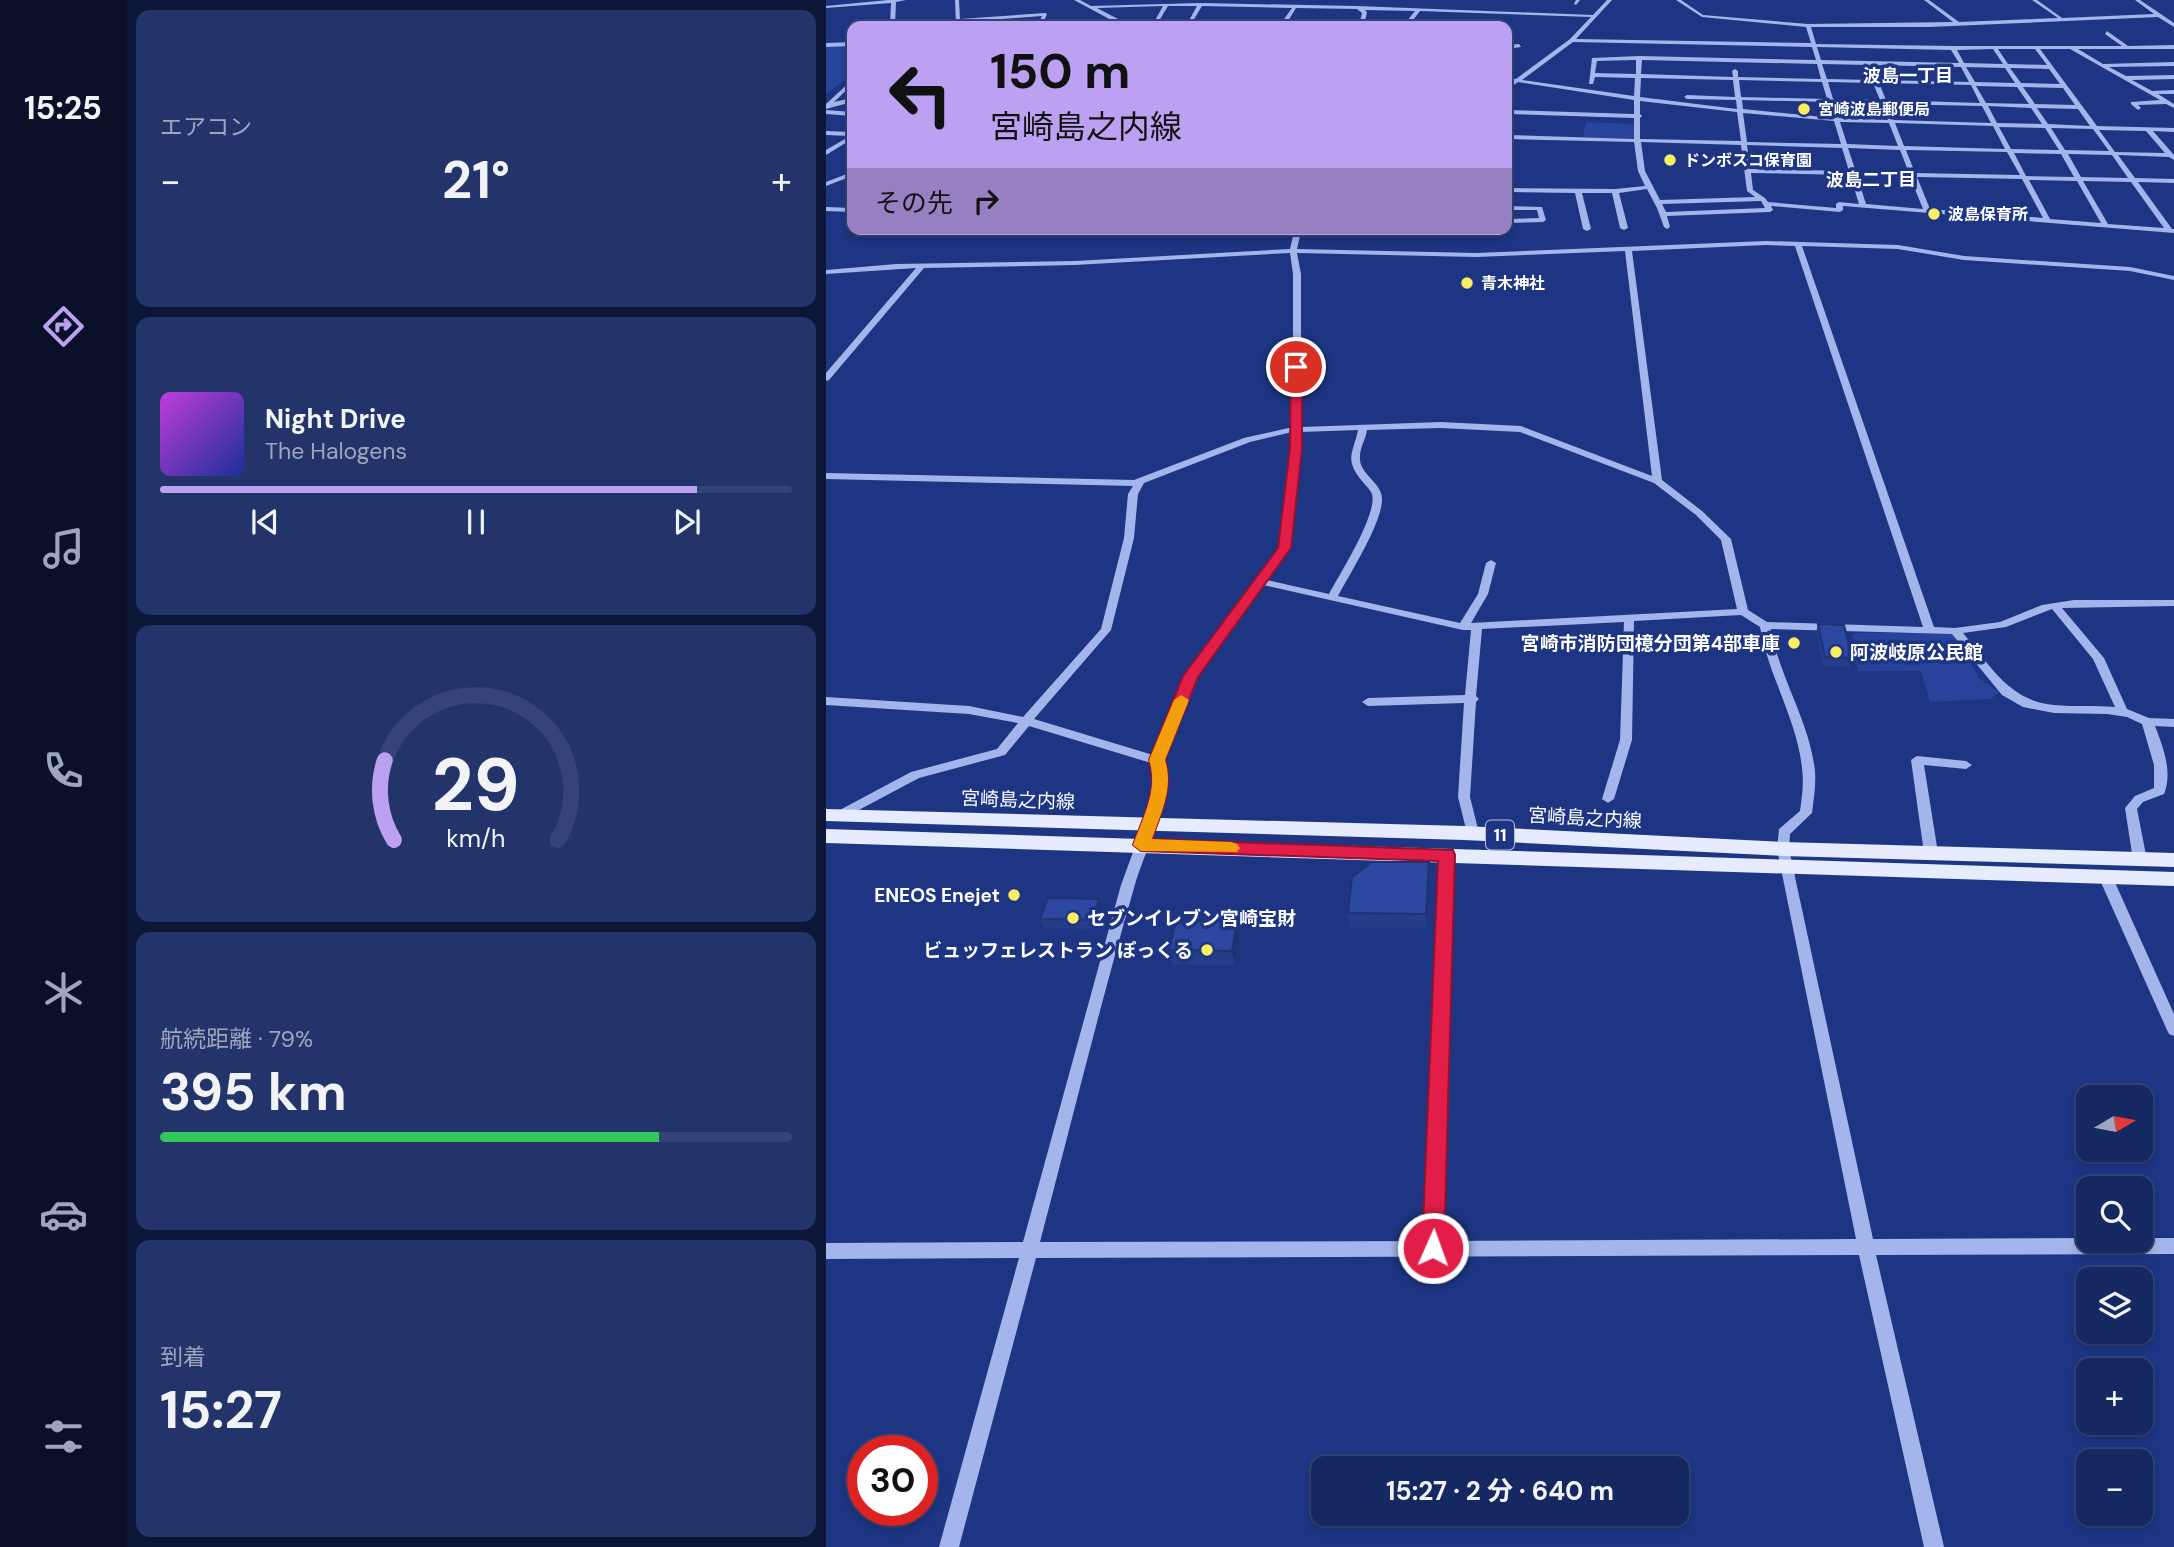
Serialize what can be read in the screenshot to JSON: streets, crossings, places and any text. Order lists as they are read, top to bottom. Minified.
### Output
{"streets":{"main road":["宮崎島之内線","11"]},"districts":["波島一丁目","波島二丁目"],"places":["宮崎波島郵便局","ドンボスコ保育園","波島保育所","青木神社","宮崎市消防団檍分団第4部車庫","阿波岐原公民館","ENEOS Enejet","セブンイレブン宮崎宝財","ビュッフェレストラン ぽっくる"],"north":"right","page":{"tabs":"15:25","tile":["エアコン",["航続距離 · 79%","395 km"],["到着","15:27"]],"turn":["150 m","宮崎島之内線"],"heat":["−","21°","+"],"then":"その先","song":["Night Drive","The Halogens"],"map_buttons":["+","−"],"limit":"30","trip":"15:27 · 2 分 · 640 m","gauge":["29","km/h"]}}
